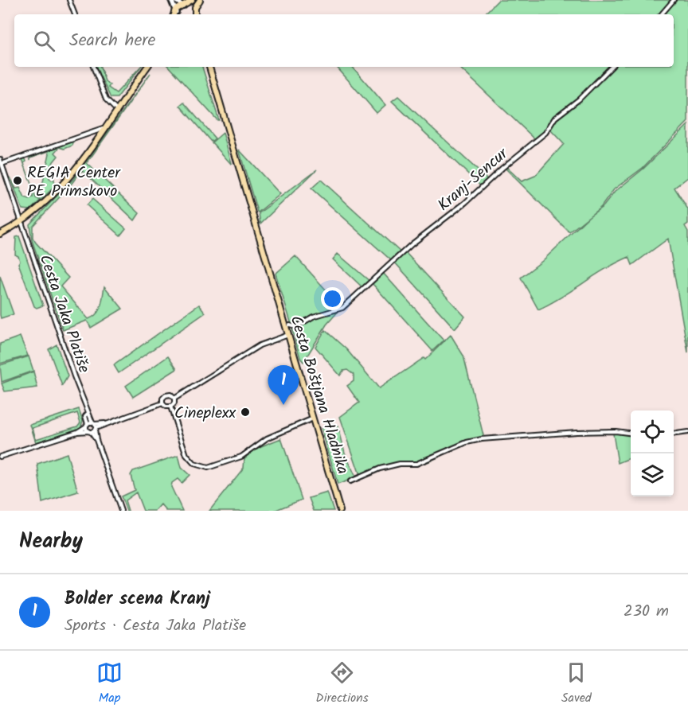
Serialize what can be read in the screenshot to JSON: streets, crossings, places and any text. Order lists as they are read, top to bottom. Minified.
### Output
{"streets":{"main road":["Cesta Boštjana Hladnika"],"street":["Kranj-Sencur","Cesta Jaka Platiše"]},"places":["REGIA Center PE Primskovo","Cineplexx"],"page":{"search":"Search here","pins":"1","heading":"Nearby","list":[{"mark":"1","name":"Bolder scena Kranj","note":"Sports · Cesta Jaka Platiše","value":"230 m"}],"nav":["Map","Directions","Saved"]}}
